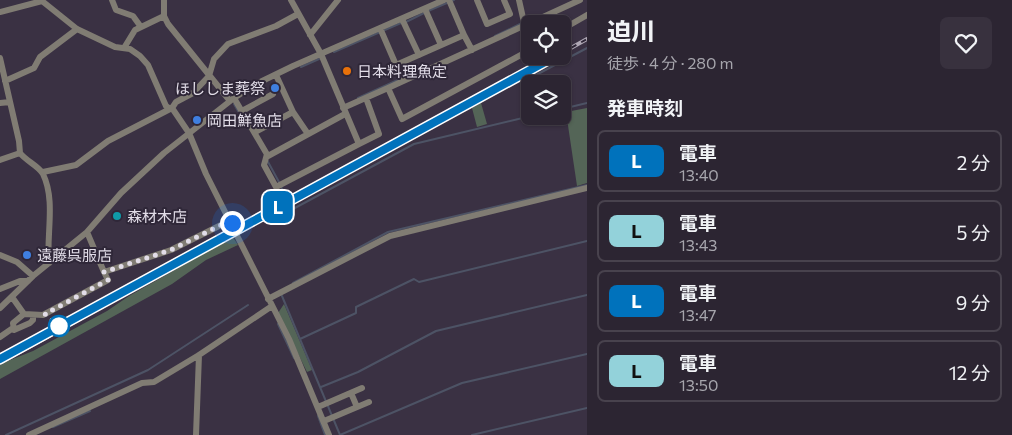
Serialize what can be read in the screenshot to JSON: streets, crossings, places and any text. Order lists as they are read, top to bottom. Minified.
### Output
{"places":["日本料理魚定","ほししま葬祭","岡田鮮魚店","森材木店","遠藤呉服店"],"page":{"on_map":"L","heading":[["迫川","徒歩 · 4 分 · 280 m"],"発車時刻"],"list":[{"mark":"L","name":"電車","note":"13:40","value":"2 分"},{"mark":"L","name":"電車","note":"13:43","value":"5 分"},{"mark":"L","name":"電車","note":"13:47","value":"9 分"},{"mark":"L","name":"電車","note":"13:50","value":"12 分"}]}}
